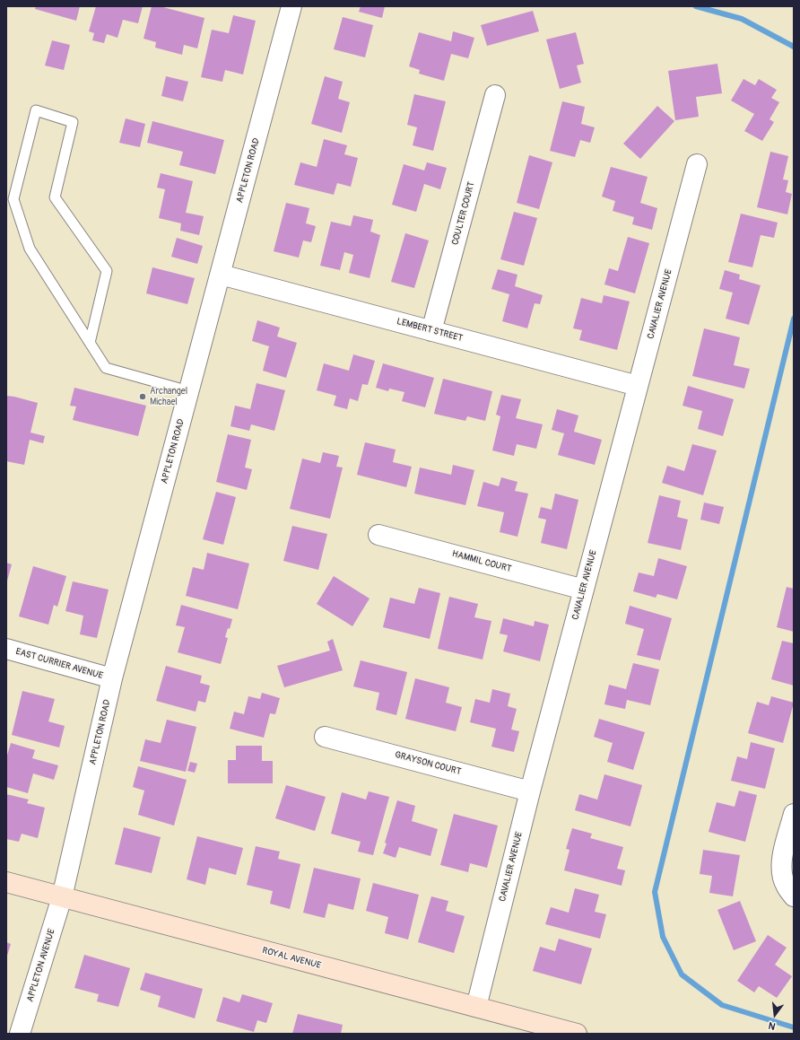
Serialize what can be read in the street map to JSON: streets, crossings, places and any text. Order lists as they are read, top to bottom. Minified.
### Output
{"streets":{"main road":["ROYAL AVENUE"],"street":["APPLETON ROAD","COULTER COURT","CAVALIER AVENUE","LEMBERT STREET","HAMMIL COURT","EAST CURRIER AVENUE","GRAYSON COURT","APPLETON AVENUE"]},"crossings":[["APPLETON ROAD","LEMBERT STREET"],["APPLETON ROAD","EAST CURRIER AVENUE"],["APPLETON ROAD","ROYAL AVENUE"],["APPLETON ROAD","APPLETON AVENUE"],["COULTER COURT","LEMBERT STREET"],["CAVALIER AVENUE","LEMBERT STREET"],["CAVALIER AVENUE","HAMMIL COURT"],["CAVALIER AVENUE","GRAYSON COURT"],["CAVALIER AVENUE","ROYAL AVENUE"],["ROYAL AVENUE","APPLETON AVENUE"]],"places":["Archangel Michael"],"north":"bottom"}
